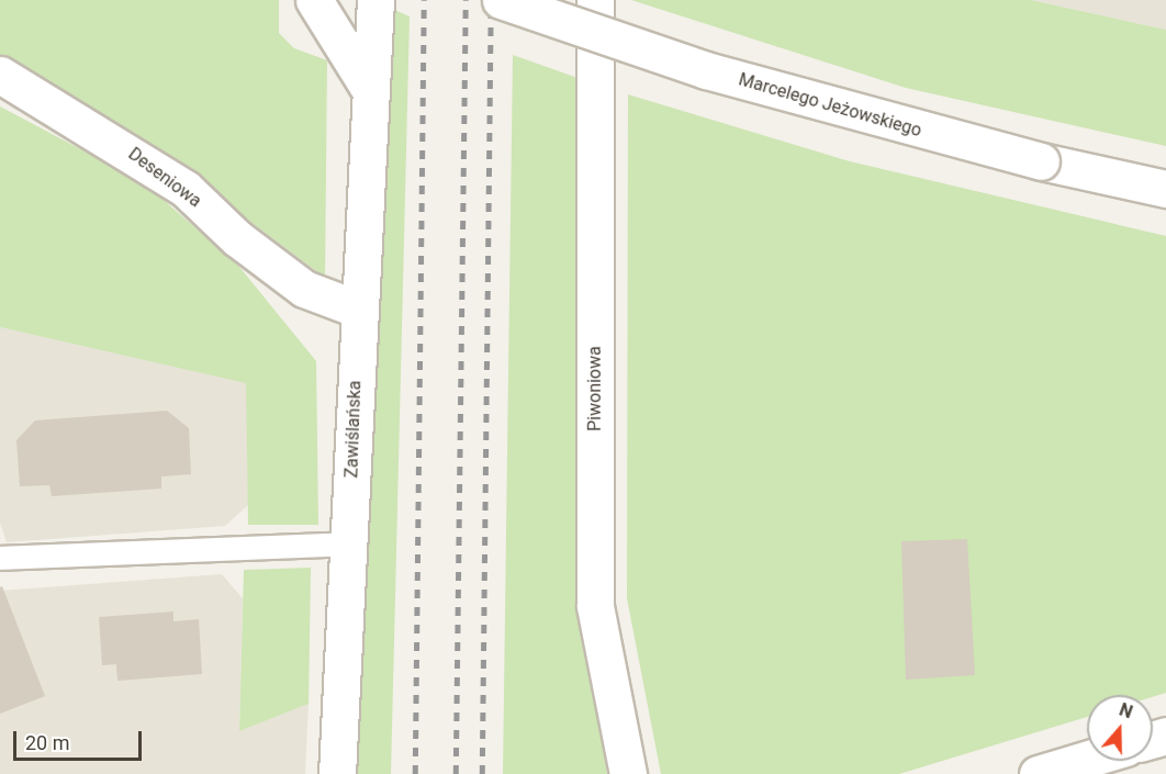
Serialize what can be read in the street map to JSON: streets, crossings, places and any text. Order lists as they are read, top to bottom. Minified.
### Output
{"streets":{"street":["Marcelego Jeżowskiego","Deseniowa","Piwoniowa","Zawiślańska"]},"crossings":[["Deseniowa","Zawiślańska"]],"scale_bar":"20 m","north":"top"}
